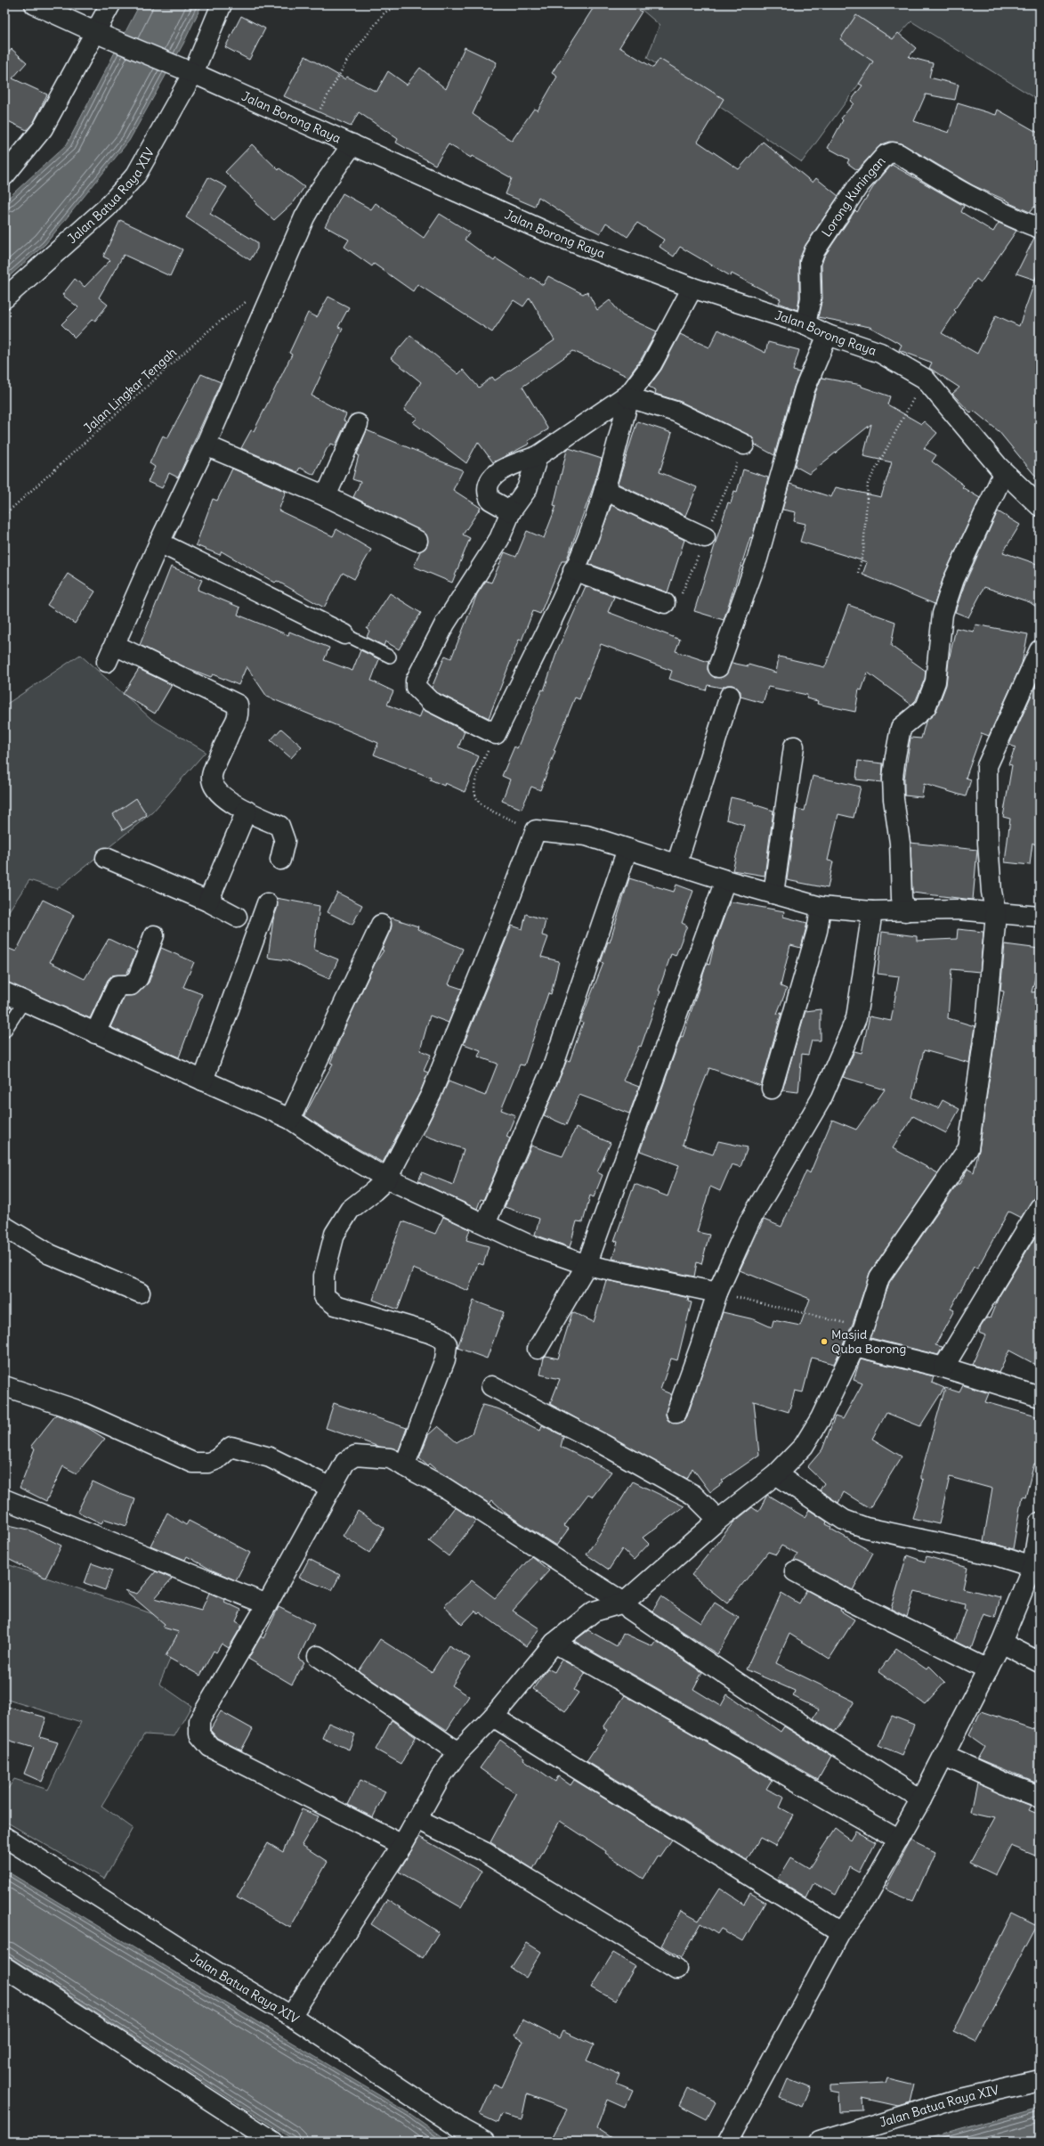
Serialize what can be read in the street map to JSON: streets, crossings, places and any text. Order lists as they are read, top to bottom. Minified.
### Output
{"streets":{"street":["Jalan Borong Raya","Jalan Batua Raya XIV","Lorong Kuningan"],"path":["Jalan Lingkar Tengah"]},"crossings":[["Jalan Borong Raya","Jalan Batua Raya XIV"],["Jalan Borong Raya","Lorong Kuningan"]],"places":["Masjid Quba Borong"]}
